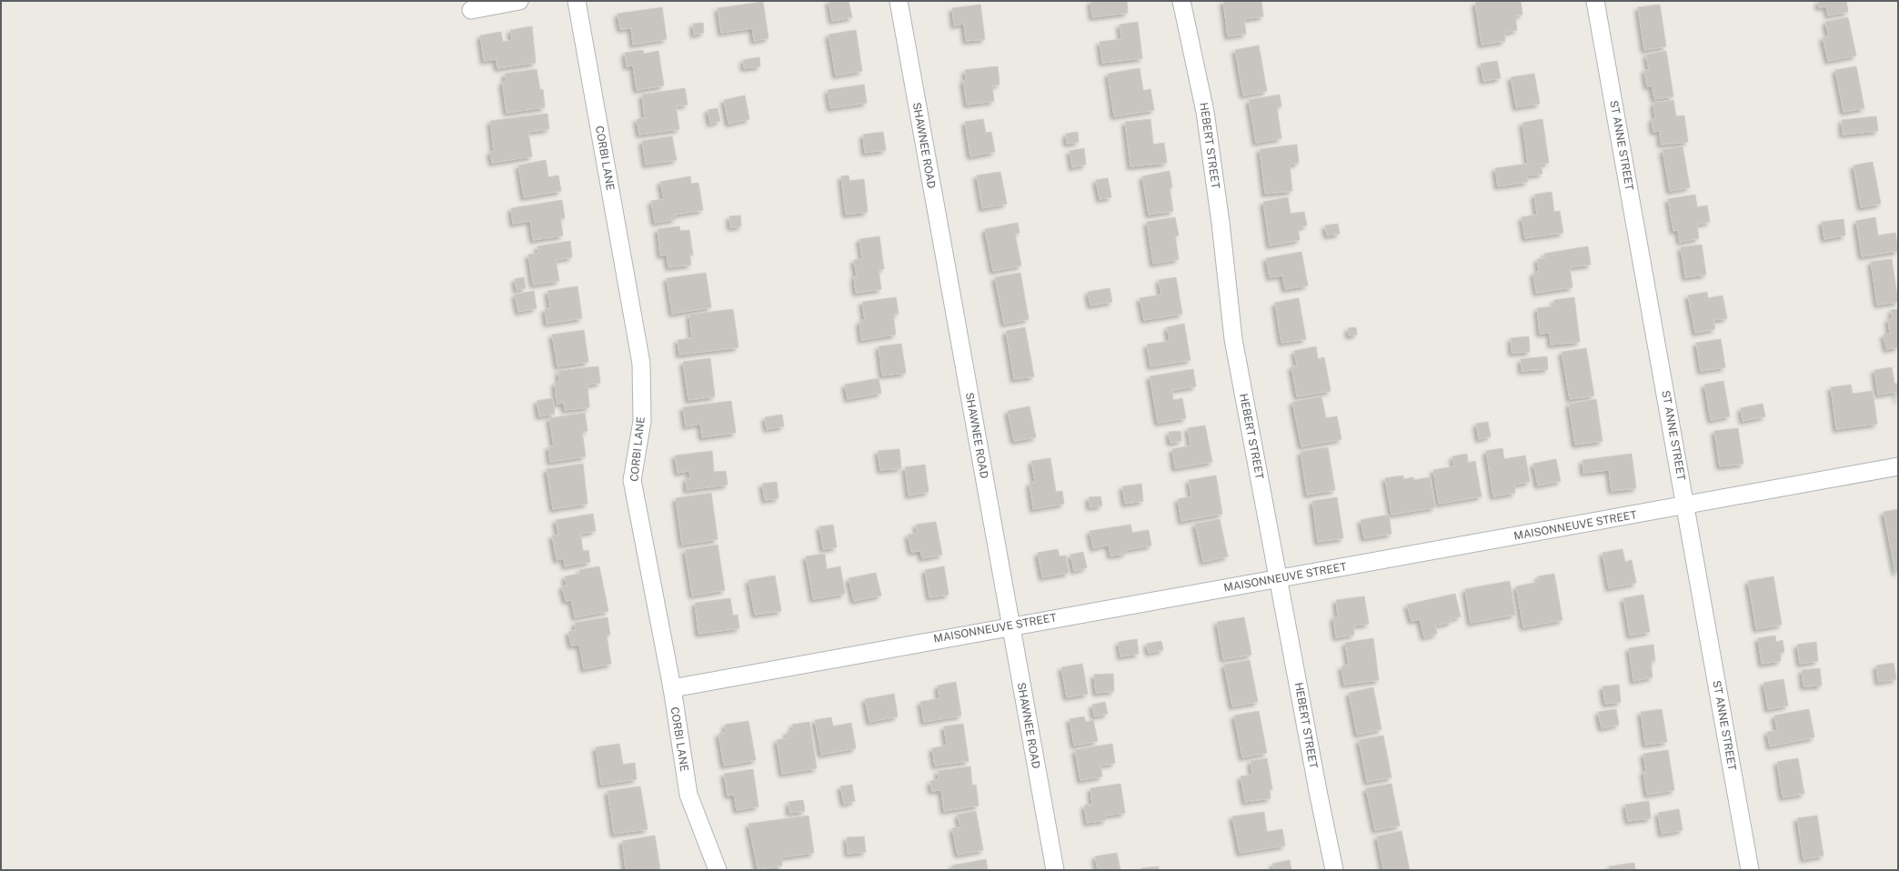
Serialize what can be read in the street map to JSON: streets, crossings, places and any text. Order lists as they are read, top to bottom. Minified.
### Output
{"streets":{"street":["SHAWNEE ROAD","HEBERT STREET","ST ANNE STREET","CORBI LANE","MAISONNEUVE STREET"]},"crossings":[["SHAWNEE ROAD","MAISONNEUVE STREET"],["HEBERT STREET","MAISONNEUVE STREET"],["ST ANNE STREET","MAISONNEUVE STREET"],["CORBI LANE","MAISONNEUVE STREET"]]}
